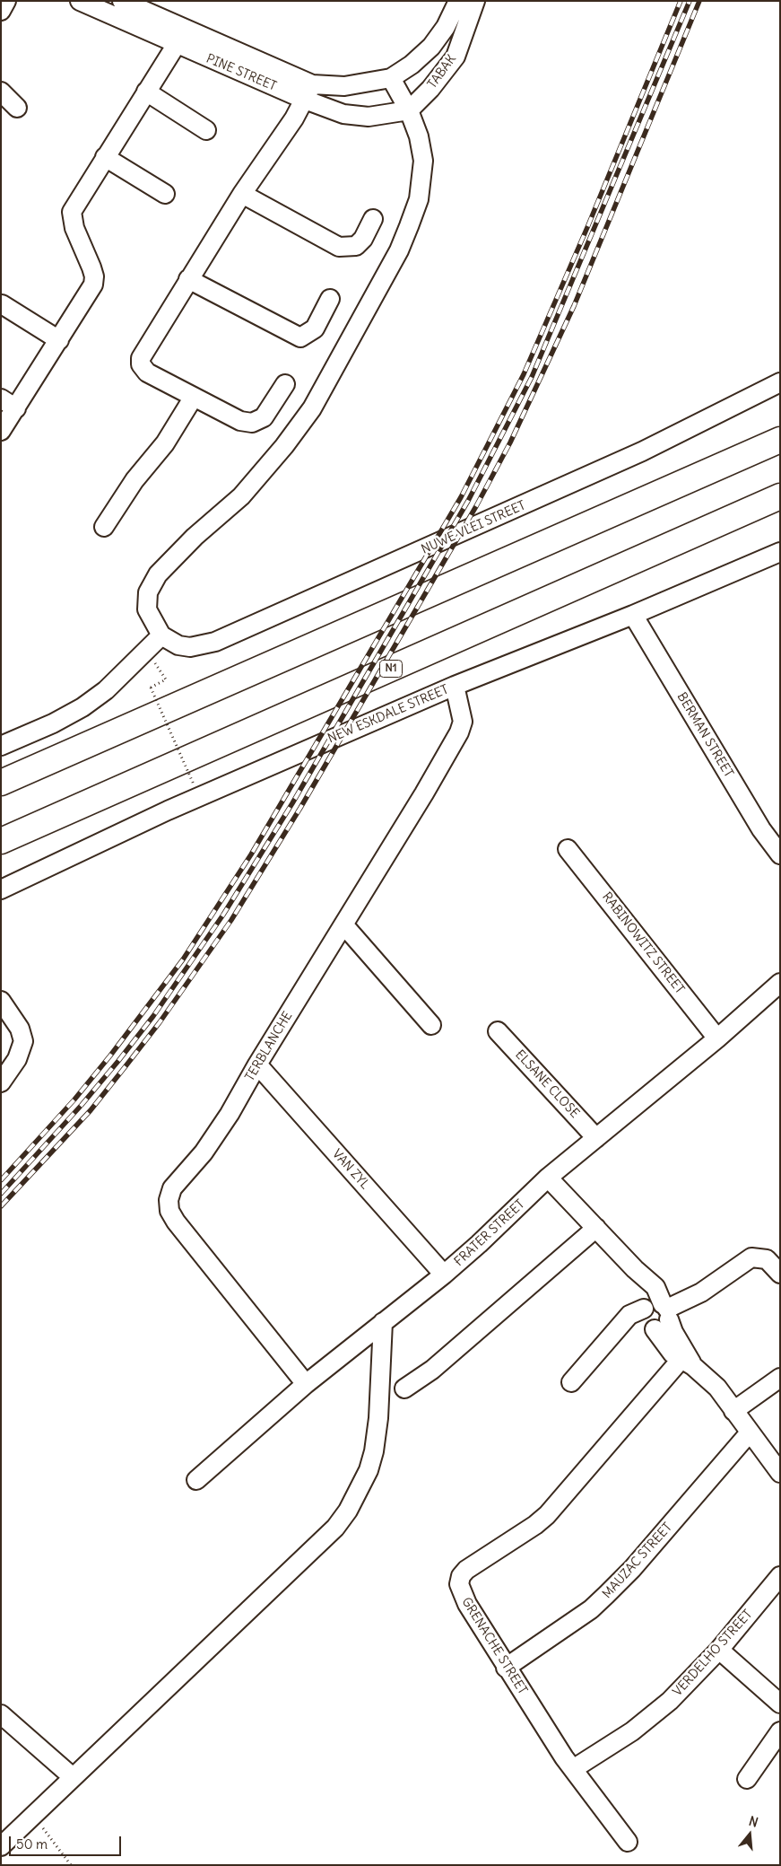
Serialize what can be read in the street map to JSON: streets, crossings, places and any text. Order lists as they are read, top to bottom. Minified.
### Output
{"streets":{"highway":["N1"],"street":["TABAK","PINE STREET","NUWE VLEI STREET","NEW ESKDALE STREET","BERMAN STREET","RABINOWITZ STREET","TERBLANCHE","ELSANE CLOSE","VAN ZYL","FRATER STREET","MAUZAC STREET","GRENACHE STREET","VERDELHO STREET"]},"crossings":[["TABAK","PINE STREET"],["NEW ESKDALE STREET","BERMAN STREET"],["NEW ESKDALE STREET","TERBLANCHE"],["RABINOWITZ STREET","FRATER STREET"],["TERBLANCHE","VAN ZYL"],["TERBLANCHE","FRATER STREET"],["ELSANE CLOSE","FRATER STREET"],["VAN ZYL","FRATER STREET"],["MAUZAC STREET","GRENACHE STREET"],["GRENACHE STREET","VERDELHO STREET"]],"scale_bar":"50 m","north":"top"}
